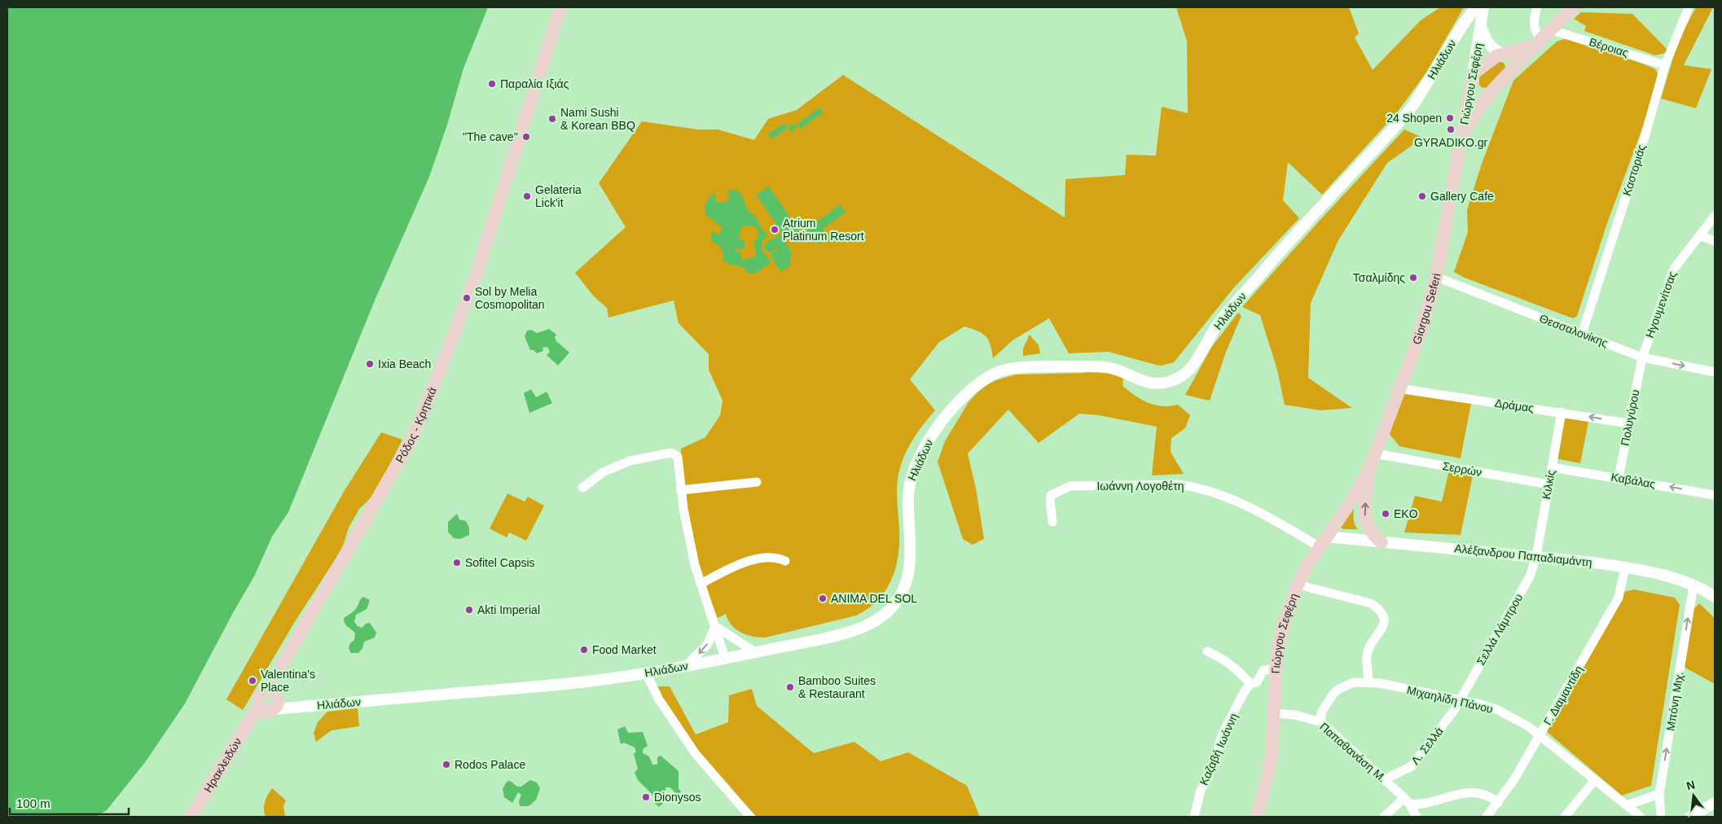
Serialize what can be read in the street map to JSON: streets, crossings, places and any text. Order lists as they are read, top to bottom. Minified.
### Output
{"streets":{"main road":["Γιώργου Σεφέρη","Giorgou Seferi","Ρόδος - Κρητικά","Ηρακλειδών"],"street":["Βέροιας","Ηλιάδων","Καστοριάς","Ηγουμενίτσας","Θεσσαλονίκης","Δράμας","Πολυγύρου","Σερρών","Καβάλας","Κιλκίς","Ιωάννη Λογοθέτη","Αλέξανδρου Παπαδιαμάντη","Σελλά Λάμπρου","Γ. Διαμαντίδη","Μιχαηλίδη Πάνου","Μπόνη Μιχ.","Λ. Σελλά","Καζαβή Ιωάννη","Παπαθανάση Μ."]},"crossings":[["Βέροιας","Καστοριάς"],["Ηλιάδων","Γιώργου Σεφέρη"],["Ηλιάδων","Ρόδος - Κρητικά"],["Ηλιάδων","Ηρακλειδών"],["Γιώργου Σεφέρη","Giorgou Seferi"],["Γιώργου Σεφέρη","Ιωάννη Λογοθέτη"],["Γιώργου Σεφέρη","Αλέξανδρου Παπαδιαμάντη"],["Γιώργου Σεφέρη","Καζαβή Ιωάννη"],["Γιώργου Σεφέρη","Παπαθανάση Μ."],["Καστοριάς","Θεσσαλονίκης"],["Ηγουμενίτσας","Θεσσαλονίκης"],["Ηγουμενίτσας","Πολυγύρου"],["Giorgou Seferi","Θεσσαλονίκης"],["Giorgou Seferi","Δράμας"],["Giorgou Seferi","Σερρών"],["Θεσσαλονίκης","Πολυγύρου"],["Δράμας","Πολυγύρου"],["Δράμας","Κιλκίς"],["Πολυγύρου","Καβάλας"],["Ρόδος - Κρητικά","Ηρακλειδών"],["Σερρών","Κιλκίς"],["Καβάλας","Κιλκίς"],["Κιλκίς","Αλέξανδρου Παπαδιαμάντη"],["Κιλκίς","Σελλά Λάμπρου"],["Ιωάννη Λογοθέτη","Αλέξανδρου Παπαδιαμάντη"],["Αλέξανδρου Παπαδιαμάντη","Σελλά Λάμπρου"],["Αλέξανδρου Παπαδιαμάντη","Γ. Διαμαντίδη"],["Αλέξανδρου Παπαδιαμάντη","Μπόνη Μιχ."],["Σελλά Λάμπρου","Μιχαηλίδη Πάνου"],["Σελλά Λάμπρου","Λ. Σελλά"],["Γ. Διαμαντίδη","Μιχαηλίδη Πάνου"],["Μιχαηλίδη Πάνου","Λ. Σελλά"],["Μιχαηλίδη Πάνου","Παπαθανάση Μ."],["Λ. Σελλά","Παπαθανάση Μ."]],"one_way":["Καβάλας","Μπόνη Μιχ."],"places":["Παραλία Ιξιάς","24 Shopen","Nami Sushi & Korean BBQ","GYRADIKO.gr","''The cave''","Gelateria Lick'it","Gallery Cafe","Atrium Platinum Resort","Τσαλμίδης","Sol by Melia Cosmopolitan","Ixia Beach","EKO","Sofitel Capsis","ANIMA DEL SOL","Akti Imperial","Food Market","Valentina's Place","Bamboo Suites & Restaurant","Rodos Palace","Dionysos"],"scale_bar":"100 m","north":"top"}
